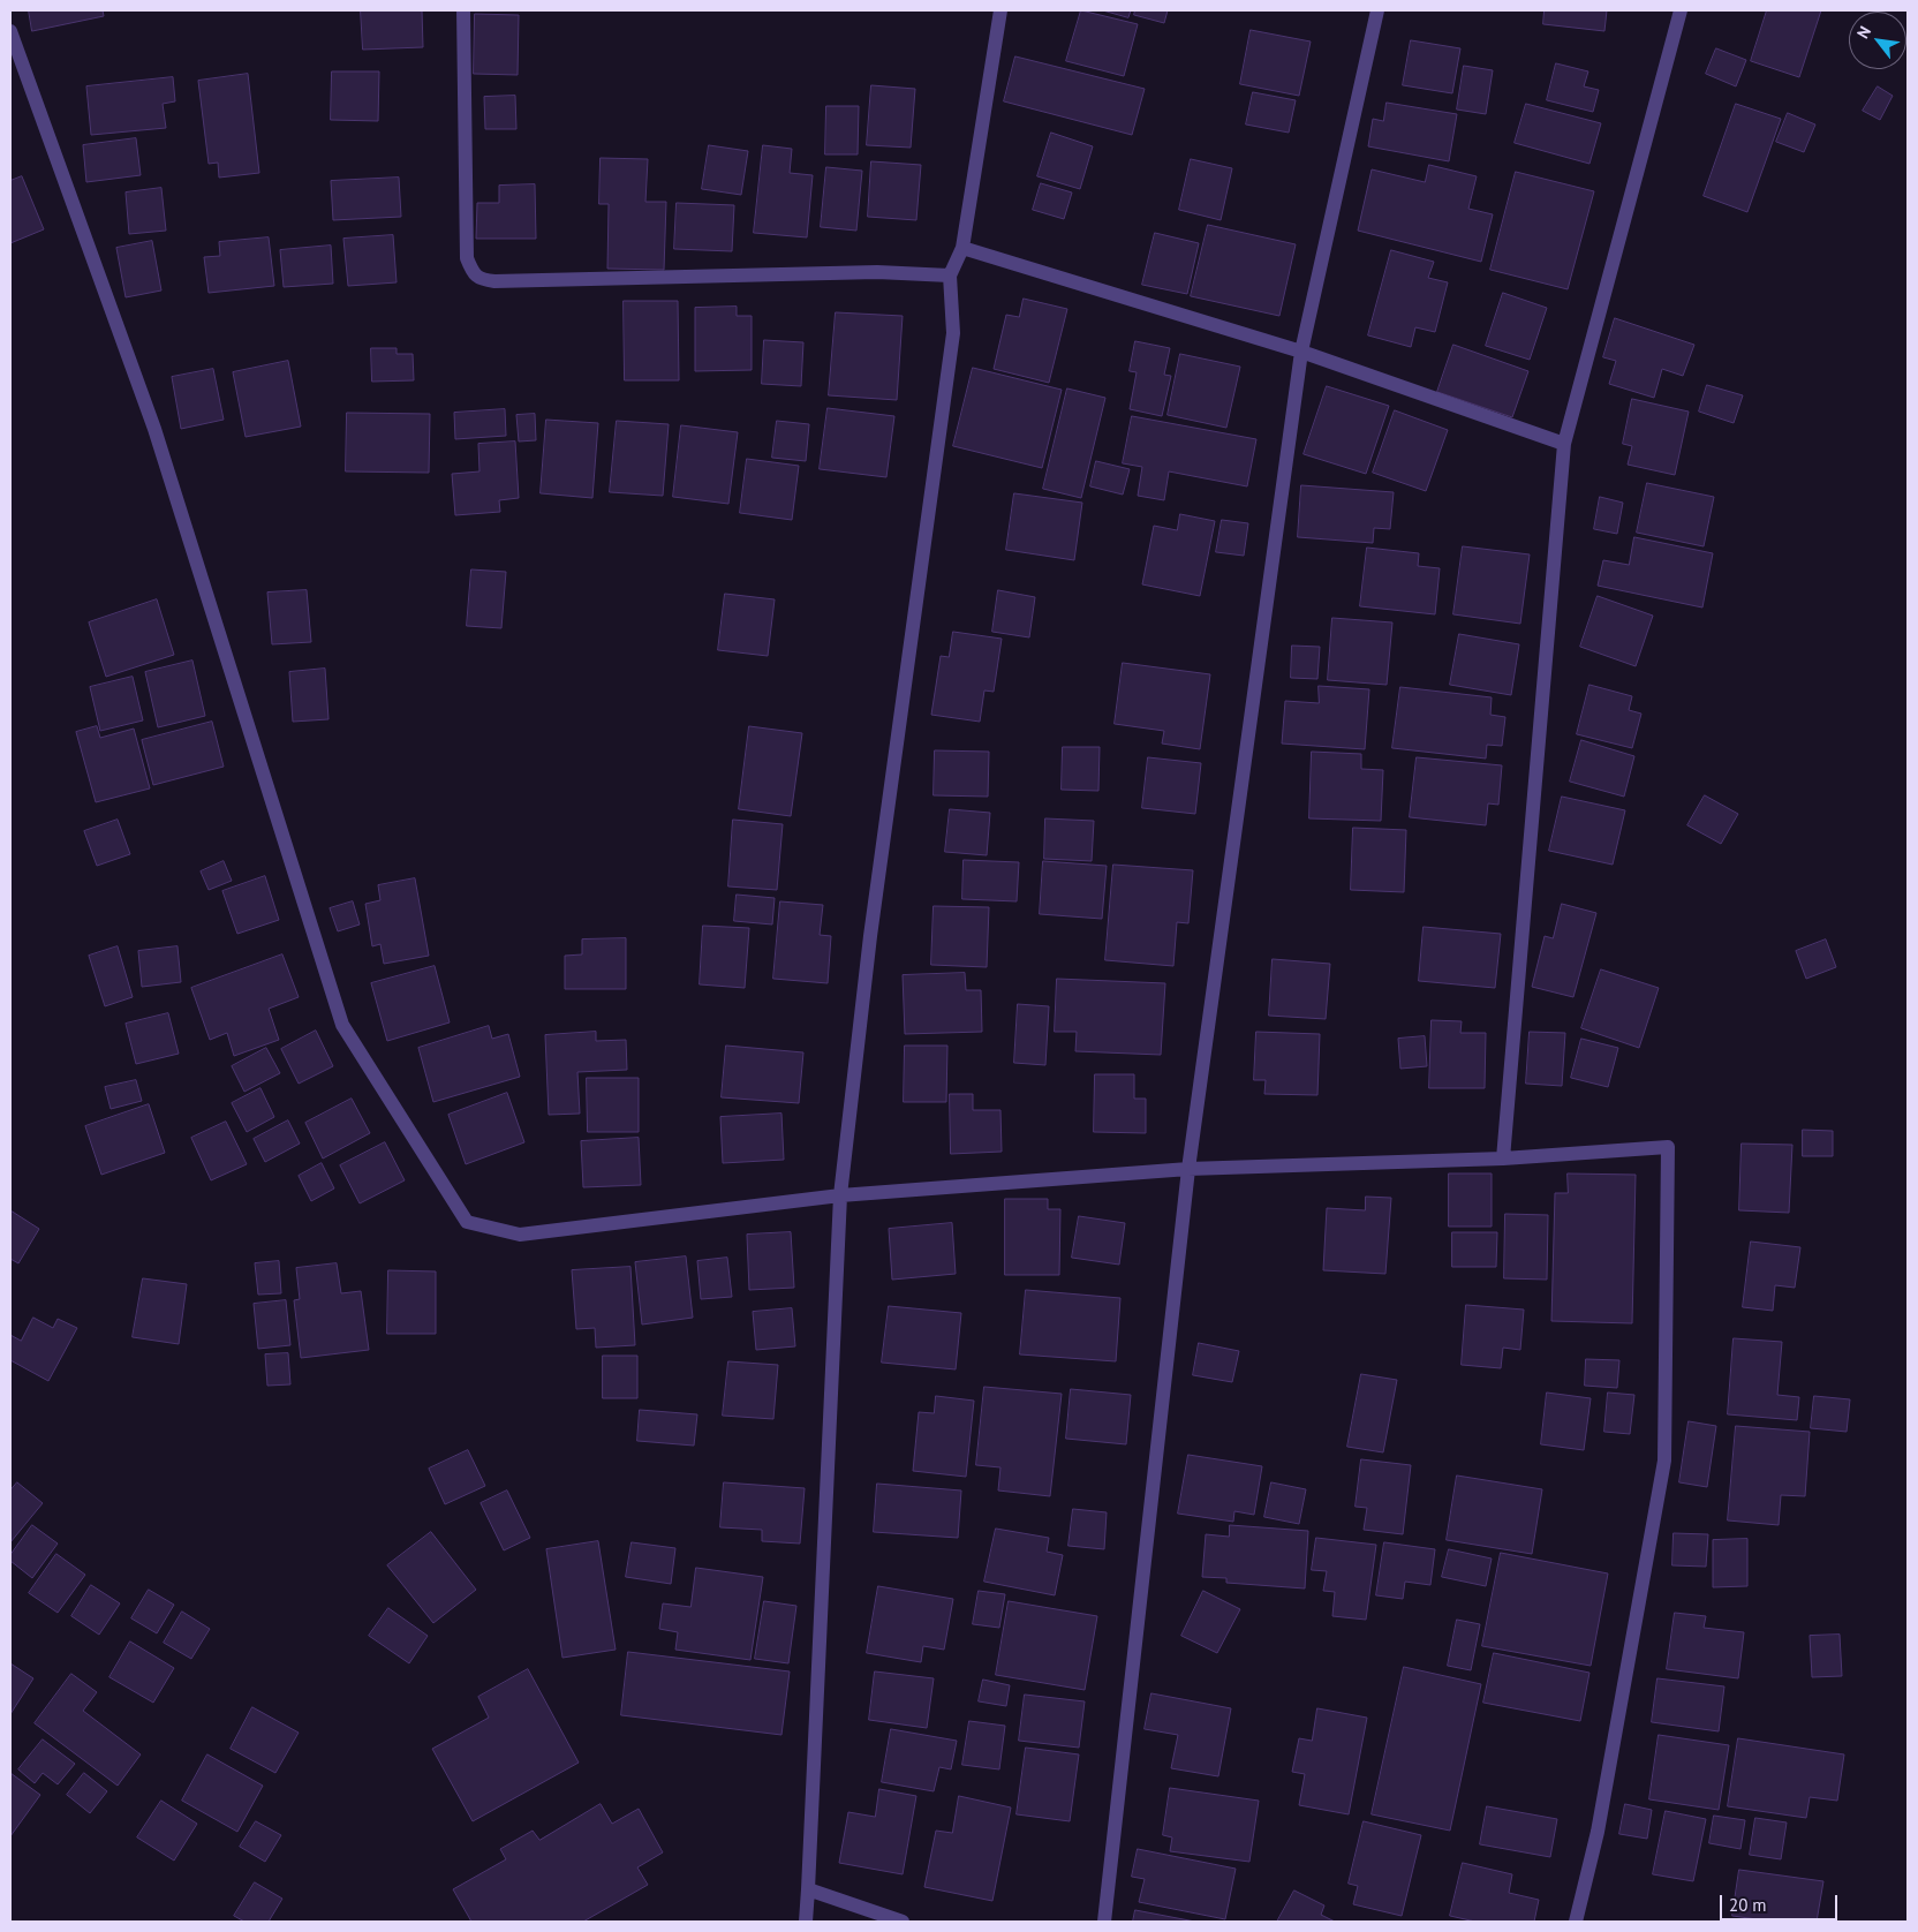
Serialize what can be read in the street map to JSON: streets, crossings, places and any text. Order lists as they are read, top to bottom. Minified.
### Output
{"scale_bar":"20 m","north":"top left"}
